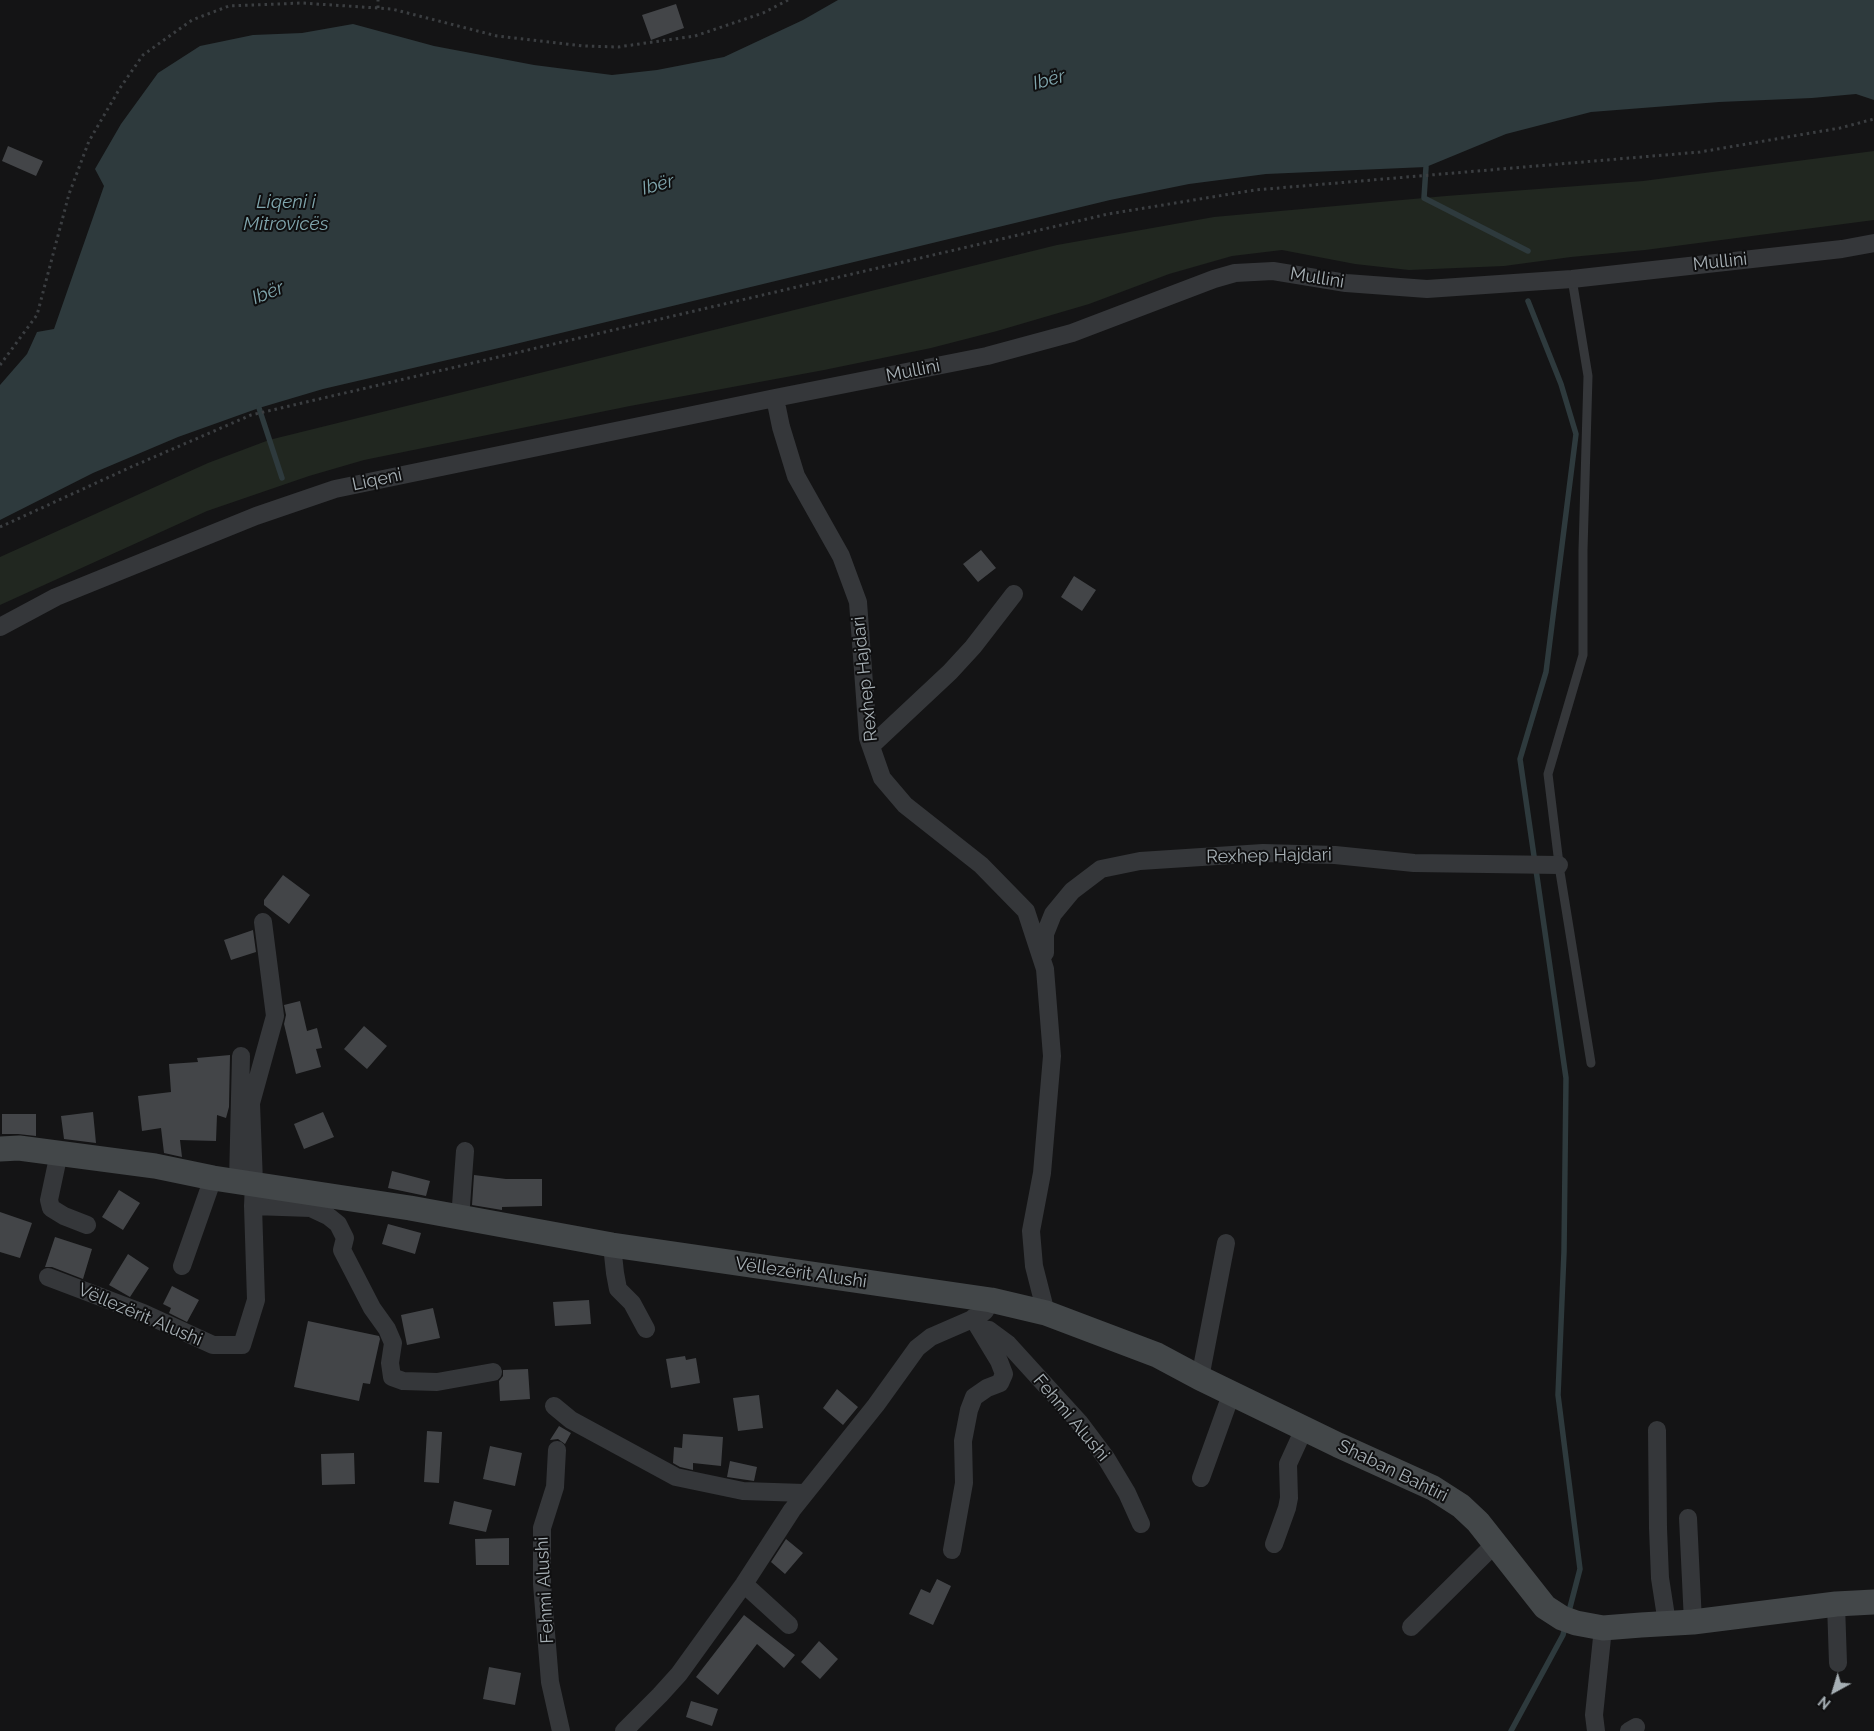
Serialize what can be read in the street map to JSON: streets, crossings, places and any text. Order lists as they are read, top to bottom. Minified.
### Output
{"streets":{"main road":["Vëllezërit Alushi","Shaban Bahtiri"],"street":["Mullini","Liqeni","Rexhep Hajdari","Fehmi Alushi"]},"crossings":[["Mullini","Liqeni"],["Mullini","Rexhep Hajdari"],["Liqeni","Rexhep Hajdari"],["Rexhep Hajdari","Shaban Bahtiri"],["Vëllezërit Alushi","Shaban Bahtiri"]],"water":["Ibër","Liqeni i Mitrovicës"],"north":"bottom left"}
